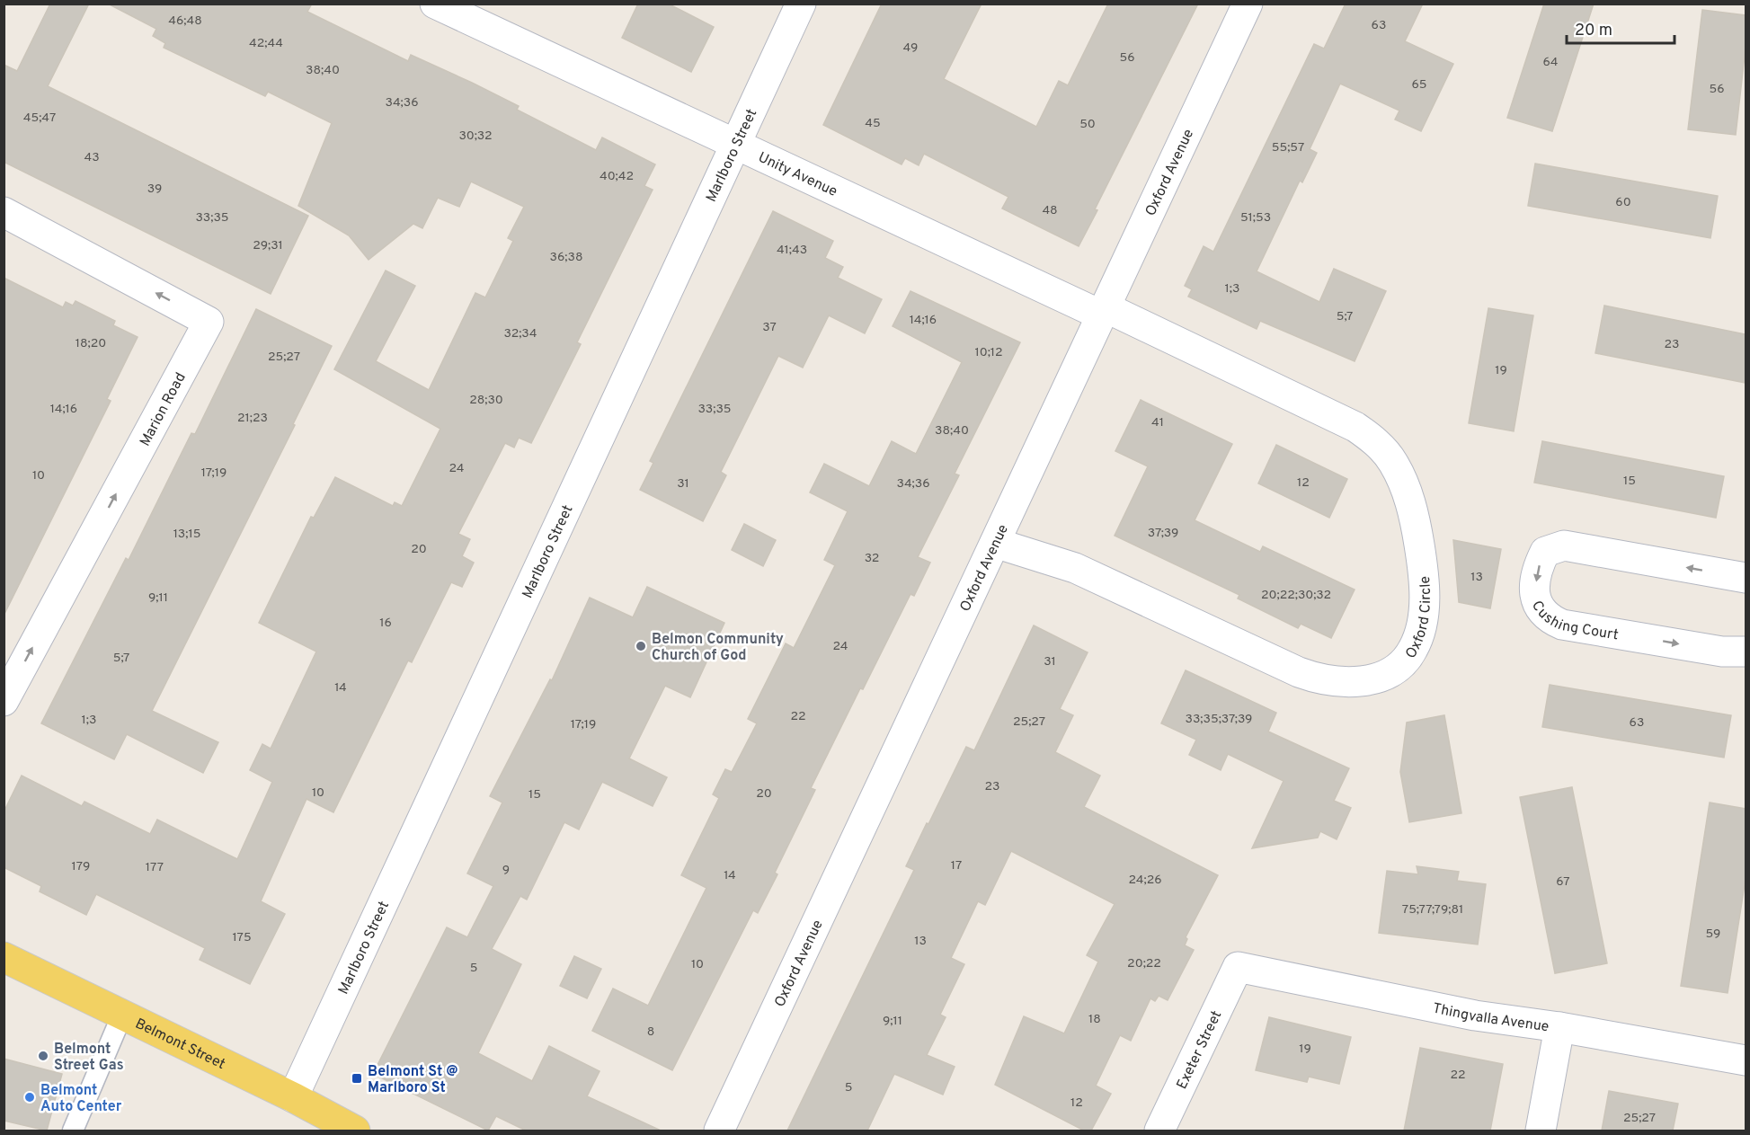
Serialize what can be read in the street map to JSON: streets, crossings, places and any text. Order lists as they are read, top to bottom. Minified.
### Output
{"streets":{"main road":["Belmont Street"],"street":["Marlboro Street","Oxford Avenue","Unity Avenue","Marion Road","Oxford Circle","Cushing Court","Thingvalla Avenue","Exeter Street"]},"crossings":[["Marlboro Street","Unity Avenue"],["Marlboro Street","Belmont Street"],["Oxford Avenue","Unity Avenue"],["Oxford Avenue","Oxford Circle"],["Unity Avenue","Oxford Circle"],["Thingvalla Avenue","Exeter Street"]],"places":{"other":["Belmon Community Church of God","Belmont Street Gas","Belmont Auto Center"],"transit":["Belmont St @ Marlboro St"]},"house_numbers":["46;48","63","42;44","49","56","64","38;40","65","56","34;36","45;47","45","50","30;32","55;57","43","40;42","39","60","48","33;35","51;53","29;31","41;43","36;38","1;3","5;7","14;16","37","32;34","18;20","23","10;12","25;27","19","28;30","14;16","33;35","21;23","41","38;40","24","17;19","10","15","12","31","34;36","37;39","13;15","20","32","13","20;22;30;32","9;11","16","24","5;7","31","14","22","33;35;37;39","1;3","25;27","63","17;19","23","10","20","15","17","179","177","9","14","24;26","67","75;77;79;81","59","175","13","20;22","10","5","18","9;11","8","19","22","5","12","25;27"],"scale_bar":"20 m"}
